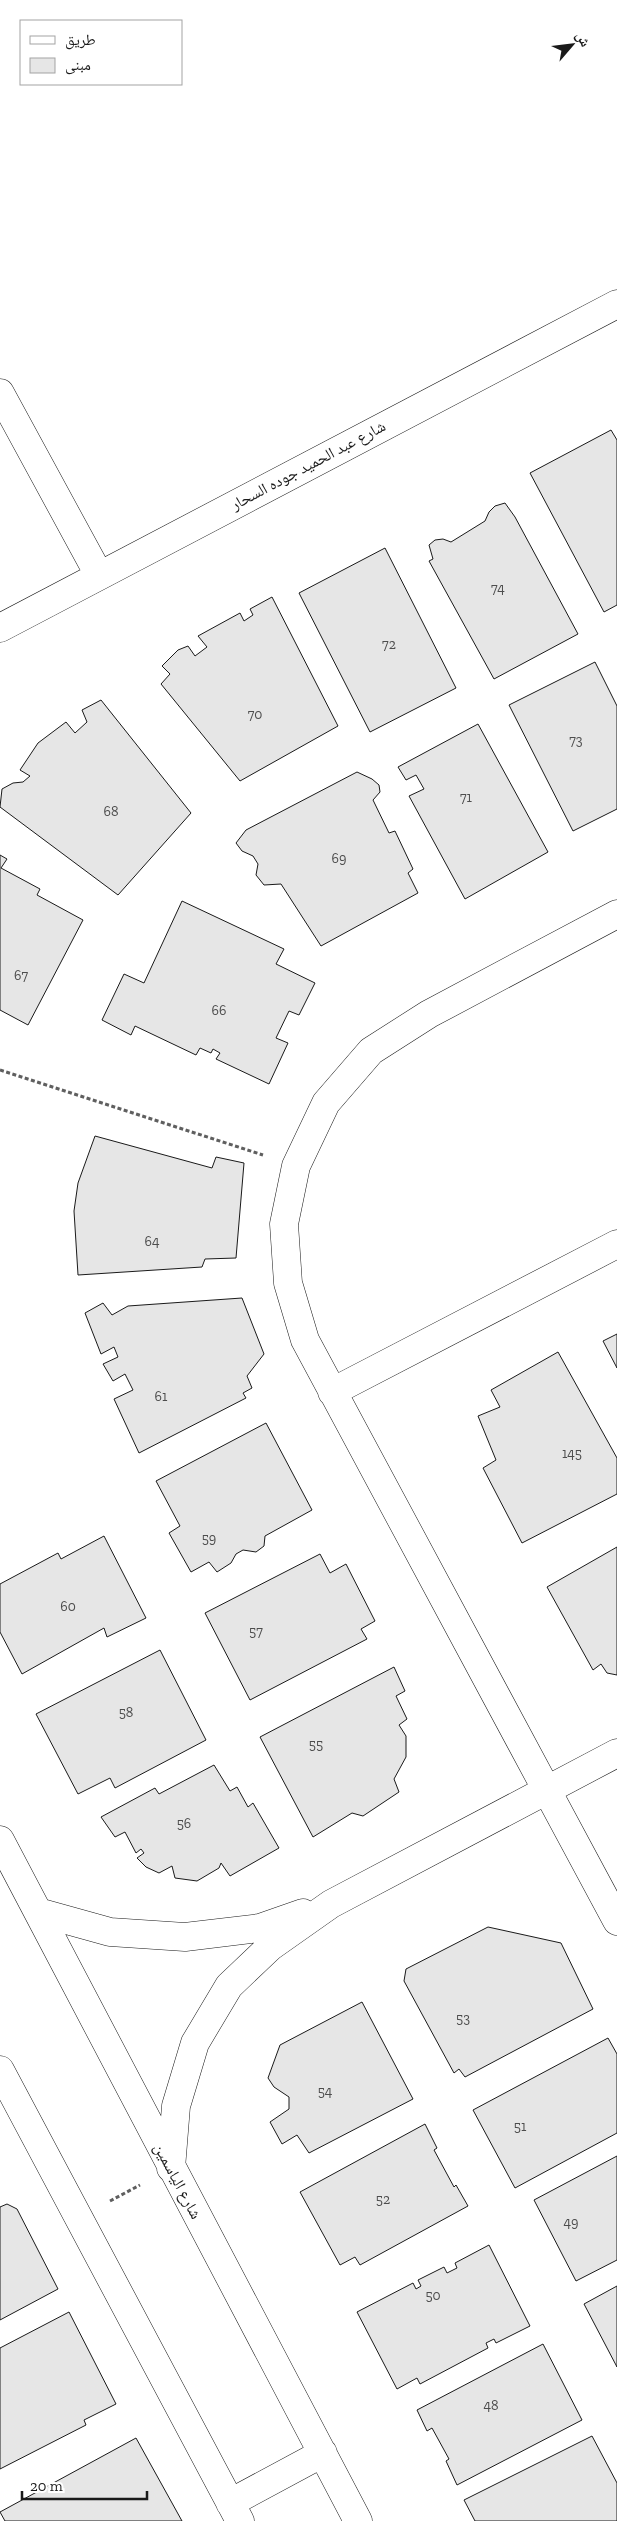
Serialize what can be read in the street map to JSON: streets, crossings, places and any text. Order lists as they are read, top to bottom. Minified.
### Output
{"streets":{"street":["شارع عبد الحميد جوده السحار","شارع الياسمين"]},"house_numbers":["74","72","70","73","71","68","69","67","66","64","61","145","59","60","57","58","55","56","53","54","51","52","49","50","48"],"legend":["طريق","مبنى"],"scale_bar":"20 m","north":"top right"}
